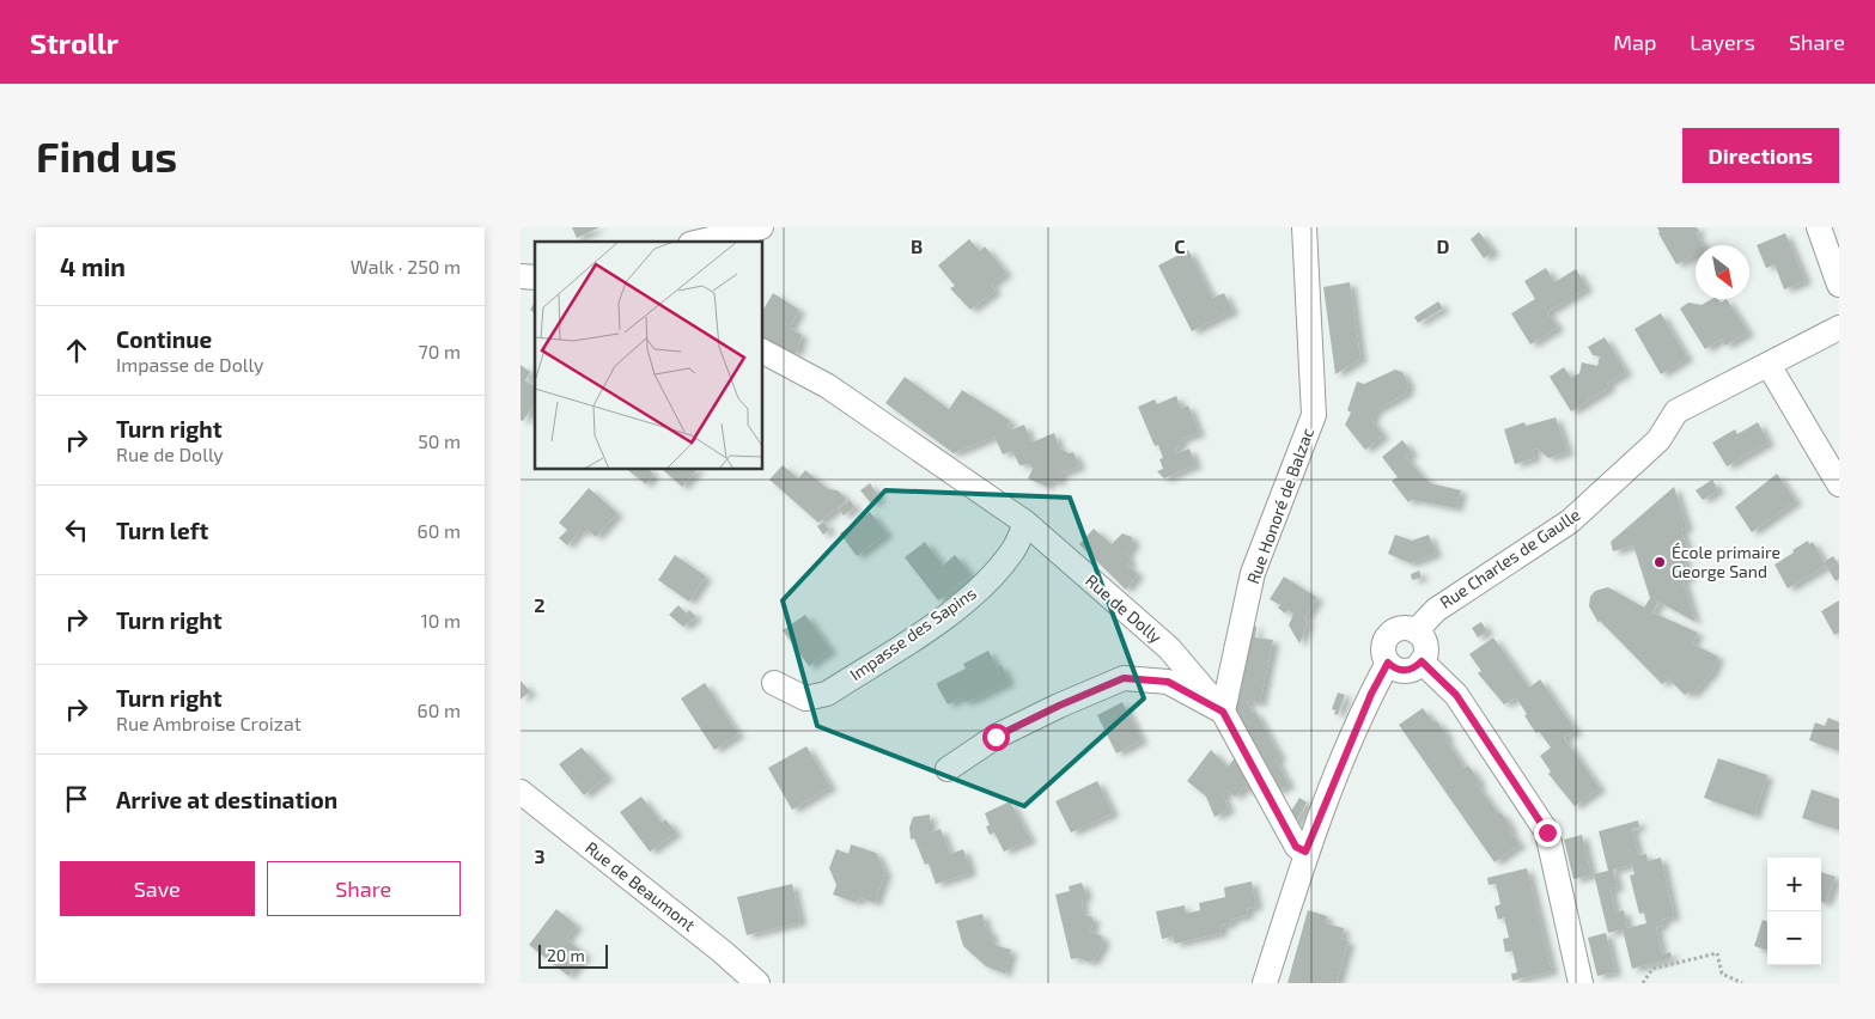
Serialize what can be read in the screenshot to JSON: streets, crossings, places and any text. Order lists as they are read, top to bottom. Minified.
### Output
{"streets":{"street":["Rue Honoré de Balzac","Rue Charles de Gaulle","Rue de Dolly","Impasse des Sapins","Rue de Beaumont"]},"crossings":[["Rue Honoré de Balzac","Rue de Dolly"],["Rue de Dolly","Impasse des Sapins"]],"places":["École primaire George Sand"],"scale_bar":"20 m","north":"bottom right","page":{"header":"Strollr","nav":["Map","Layers","Share"],"buttons":["Directions",["Save","Share"]],"title":"Find us","heading":["4 min","Walk · 250 m"],"list":[["Continue","Impasse de Dolly","70 m"],["Turn right","Rue de Dolly","50 m"],["Turn left","60 m"],["Turn right","10 m"],["Turn right","Rue Ambroise Croizat","60 m"],"Arrive at destination"],"map_buttons":["+","−"],"scale":"20 m"},"grid":{"columns":["B","C","D"],"rows":["2","3"]}}
